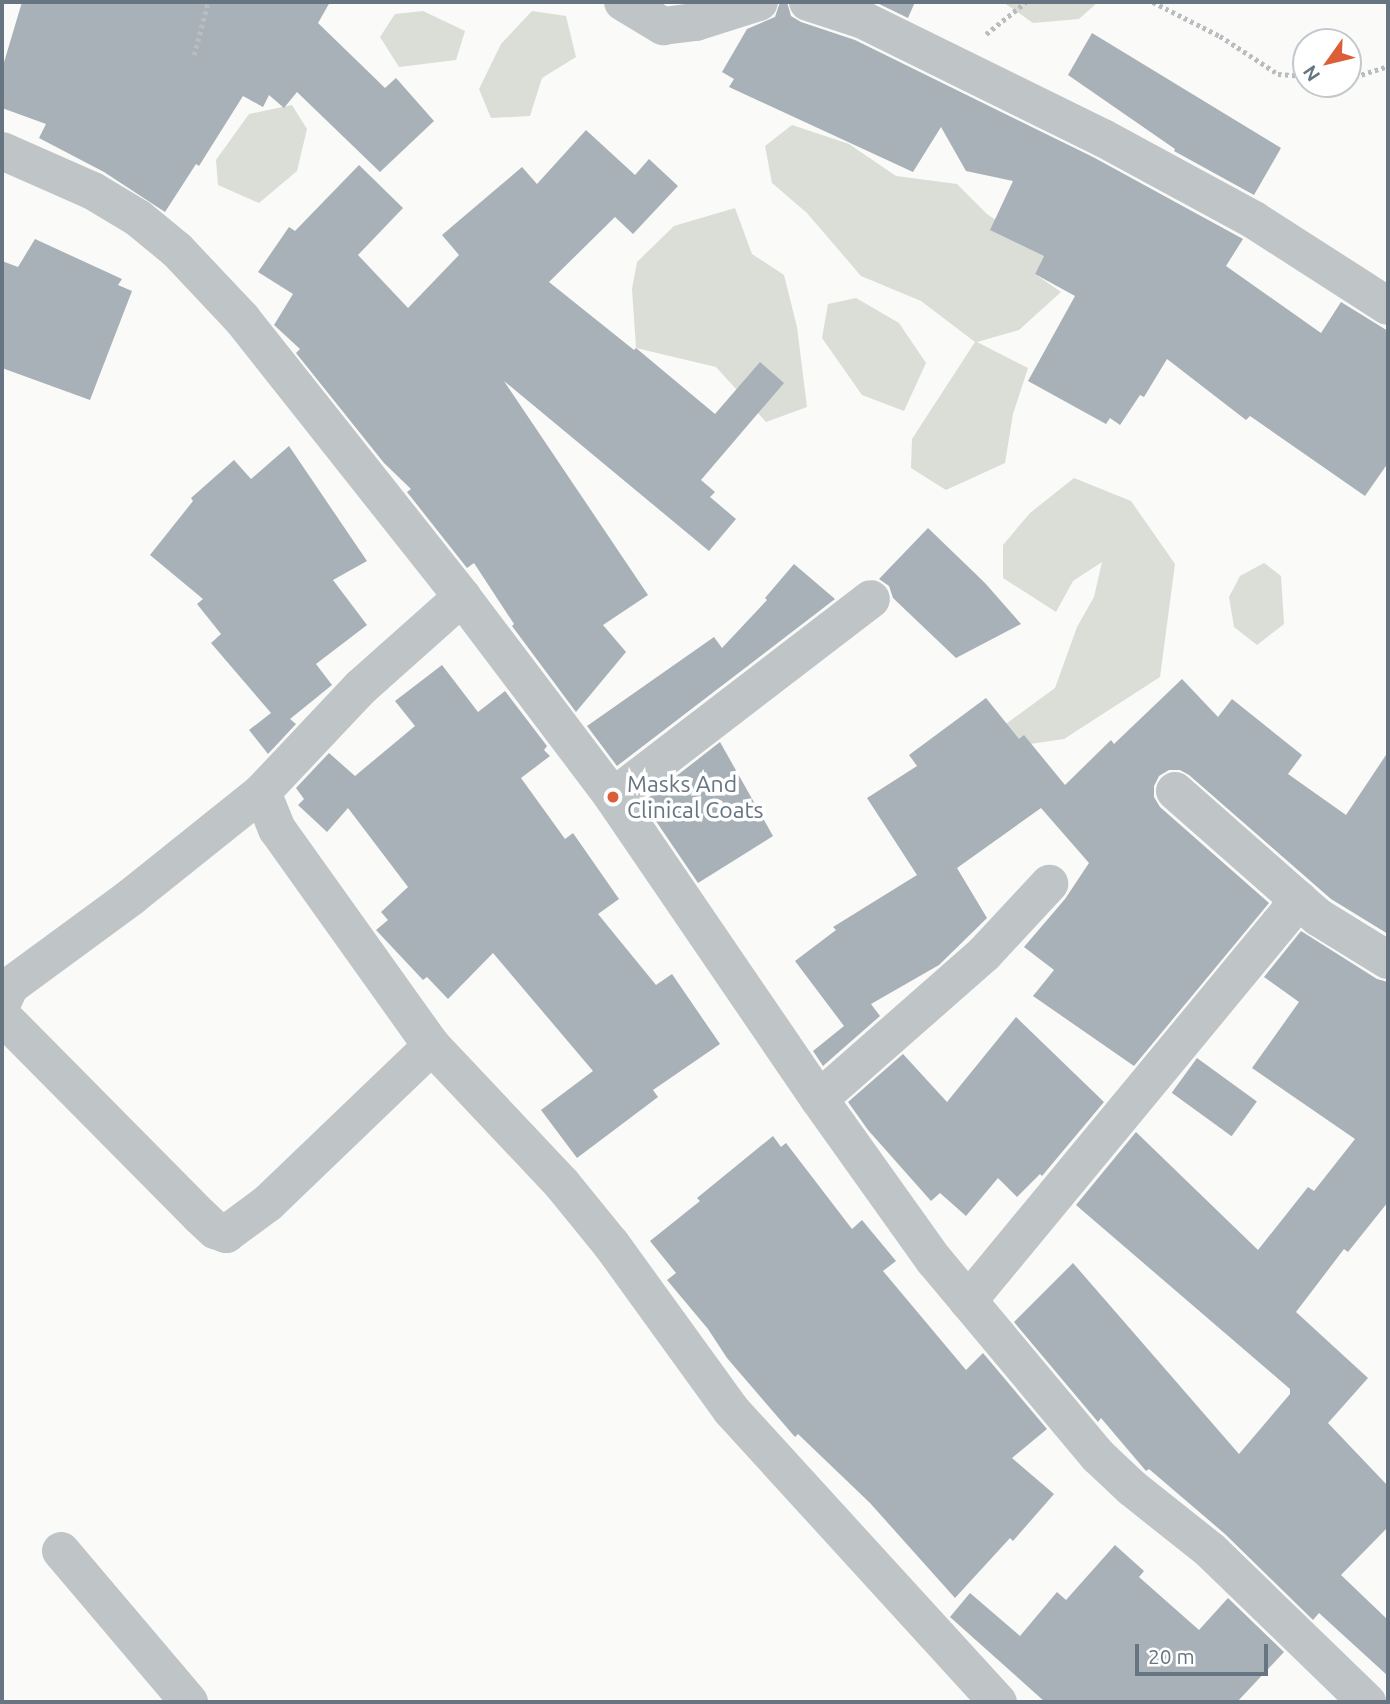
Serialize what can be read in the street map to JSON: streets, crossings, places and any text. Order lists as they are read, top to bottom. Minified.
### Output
{"places":["Masks And Clinical Coats"],"scale_bar":"20 m","north":"bottom left"}
